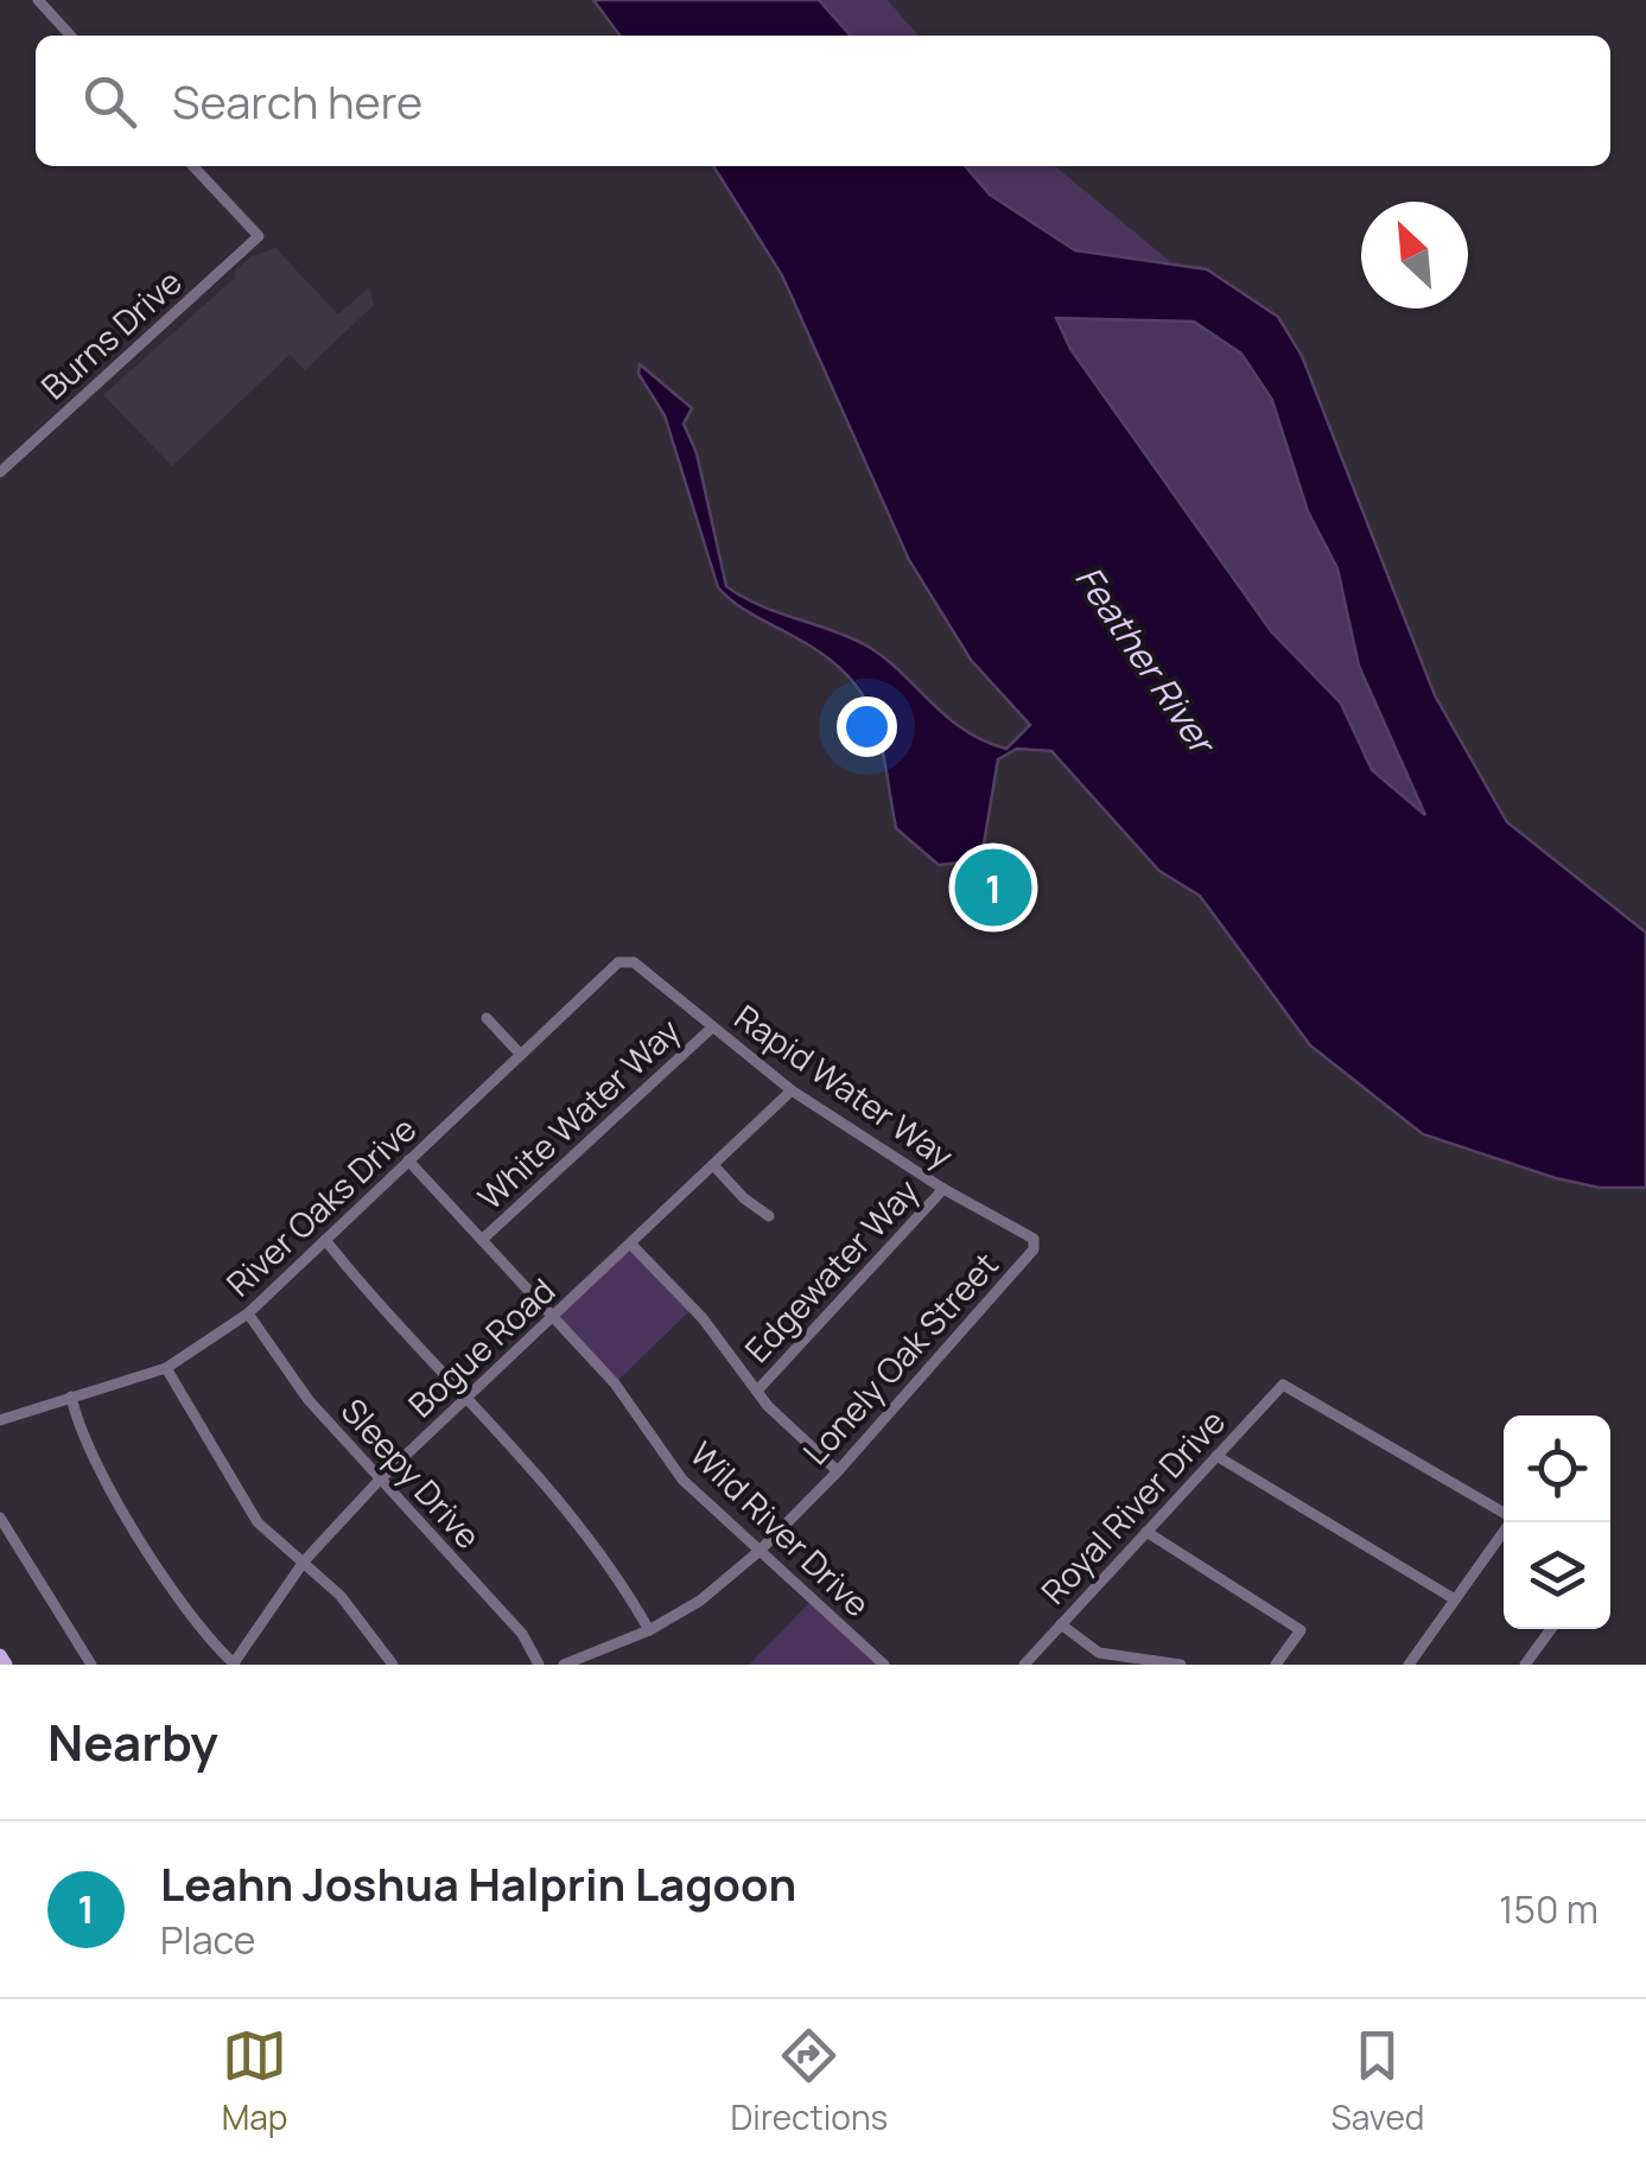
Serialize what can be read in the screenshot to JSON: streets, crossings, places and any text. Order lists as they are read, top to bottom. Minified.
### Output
{"streets":{"street":["Burns Drive","Rapid Water Way","White Water Way","River Oaks Drive","Edgewater Way","Bogue Road","Lonely Oak Street","Sleepy Drive","Royal River Drive","Wild River Drive"]},"crossings":[["Rapid Water Way","White Water Way"],["Rapid Water Way","River Oaks Drive"],["Rapid Water Way","Edgewater Way"],["Rapid Water Way","Bogue Road"],["Rapid Water Way","Lonely Oak Street"],["White Water Way","Wild River Drive"],["River Oaks Drive","Sleepy Drive"],["River Oaks Drive","Wild River Drive"],["Bogue Road","Sleepy Drive"],["Bogue Road","Wild River Drive"],["Lonely Oak Street","Wild River Drive"]],"water":["Feather River"],"north":"top left","page":{"search":"Search here","pins":"1","heading":"Nearby","list":[{"mark":"1","name":"Leahn Joshua Halprin Lagoon","note":"Place","value":"150 m"}],"nav":["Map","Directions","Saved"]}}
